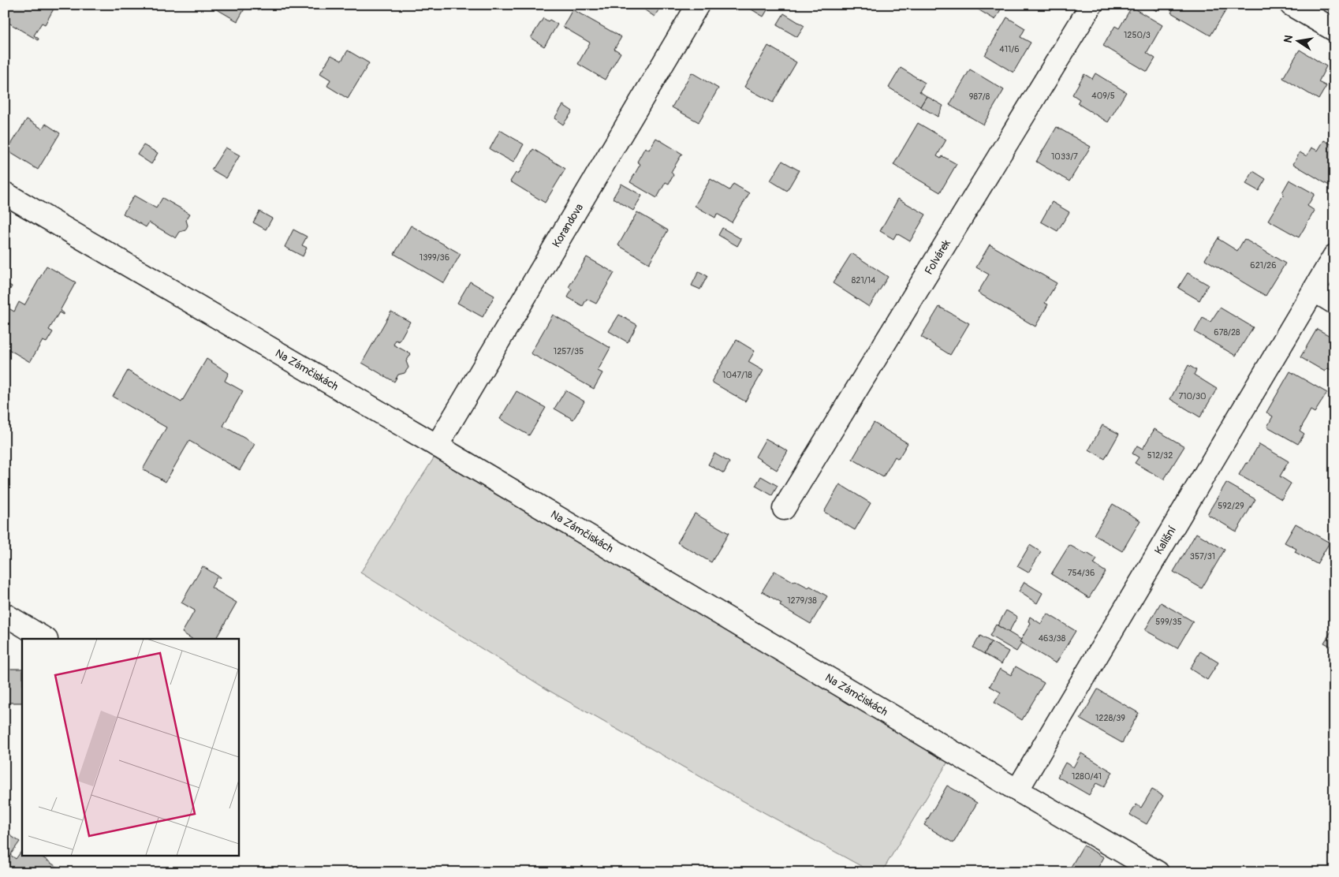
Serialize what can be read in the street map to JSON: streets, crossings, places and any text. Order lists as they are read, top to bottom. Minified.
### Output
{"streets":{"street":["Korandova","Folvárek","Na Zámčiskách","Kališní"]},"crossings":[["Korandova","Na Zámčiskách"],["Na Zámčiskách","Kališní"]],"house_numbers":["1250/3","411/6","409/5","987/8","1033/7","1399/36","621/26","821/14","678/28","1257/35","1047/18","710/30","512/32","592/29","357/31","754/36","1279/38","599/35","463/38","1228/39","1280/41"],"north":"left"}
